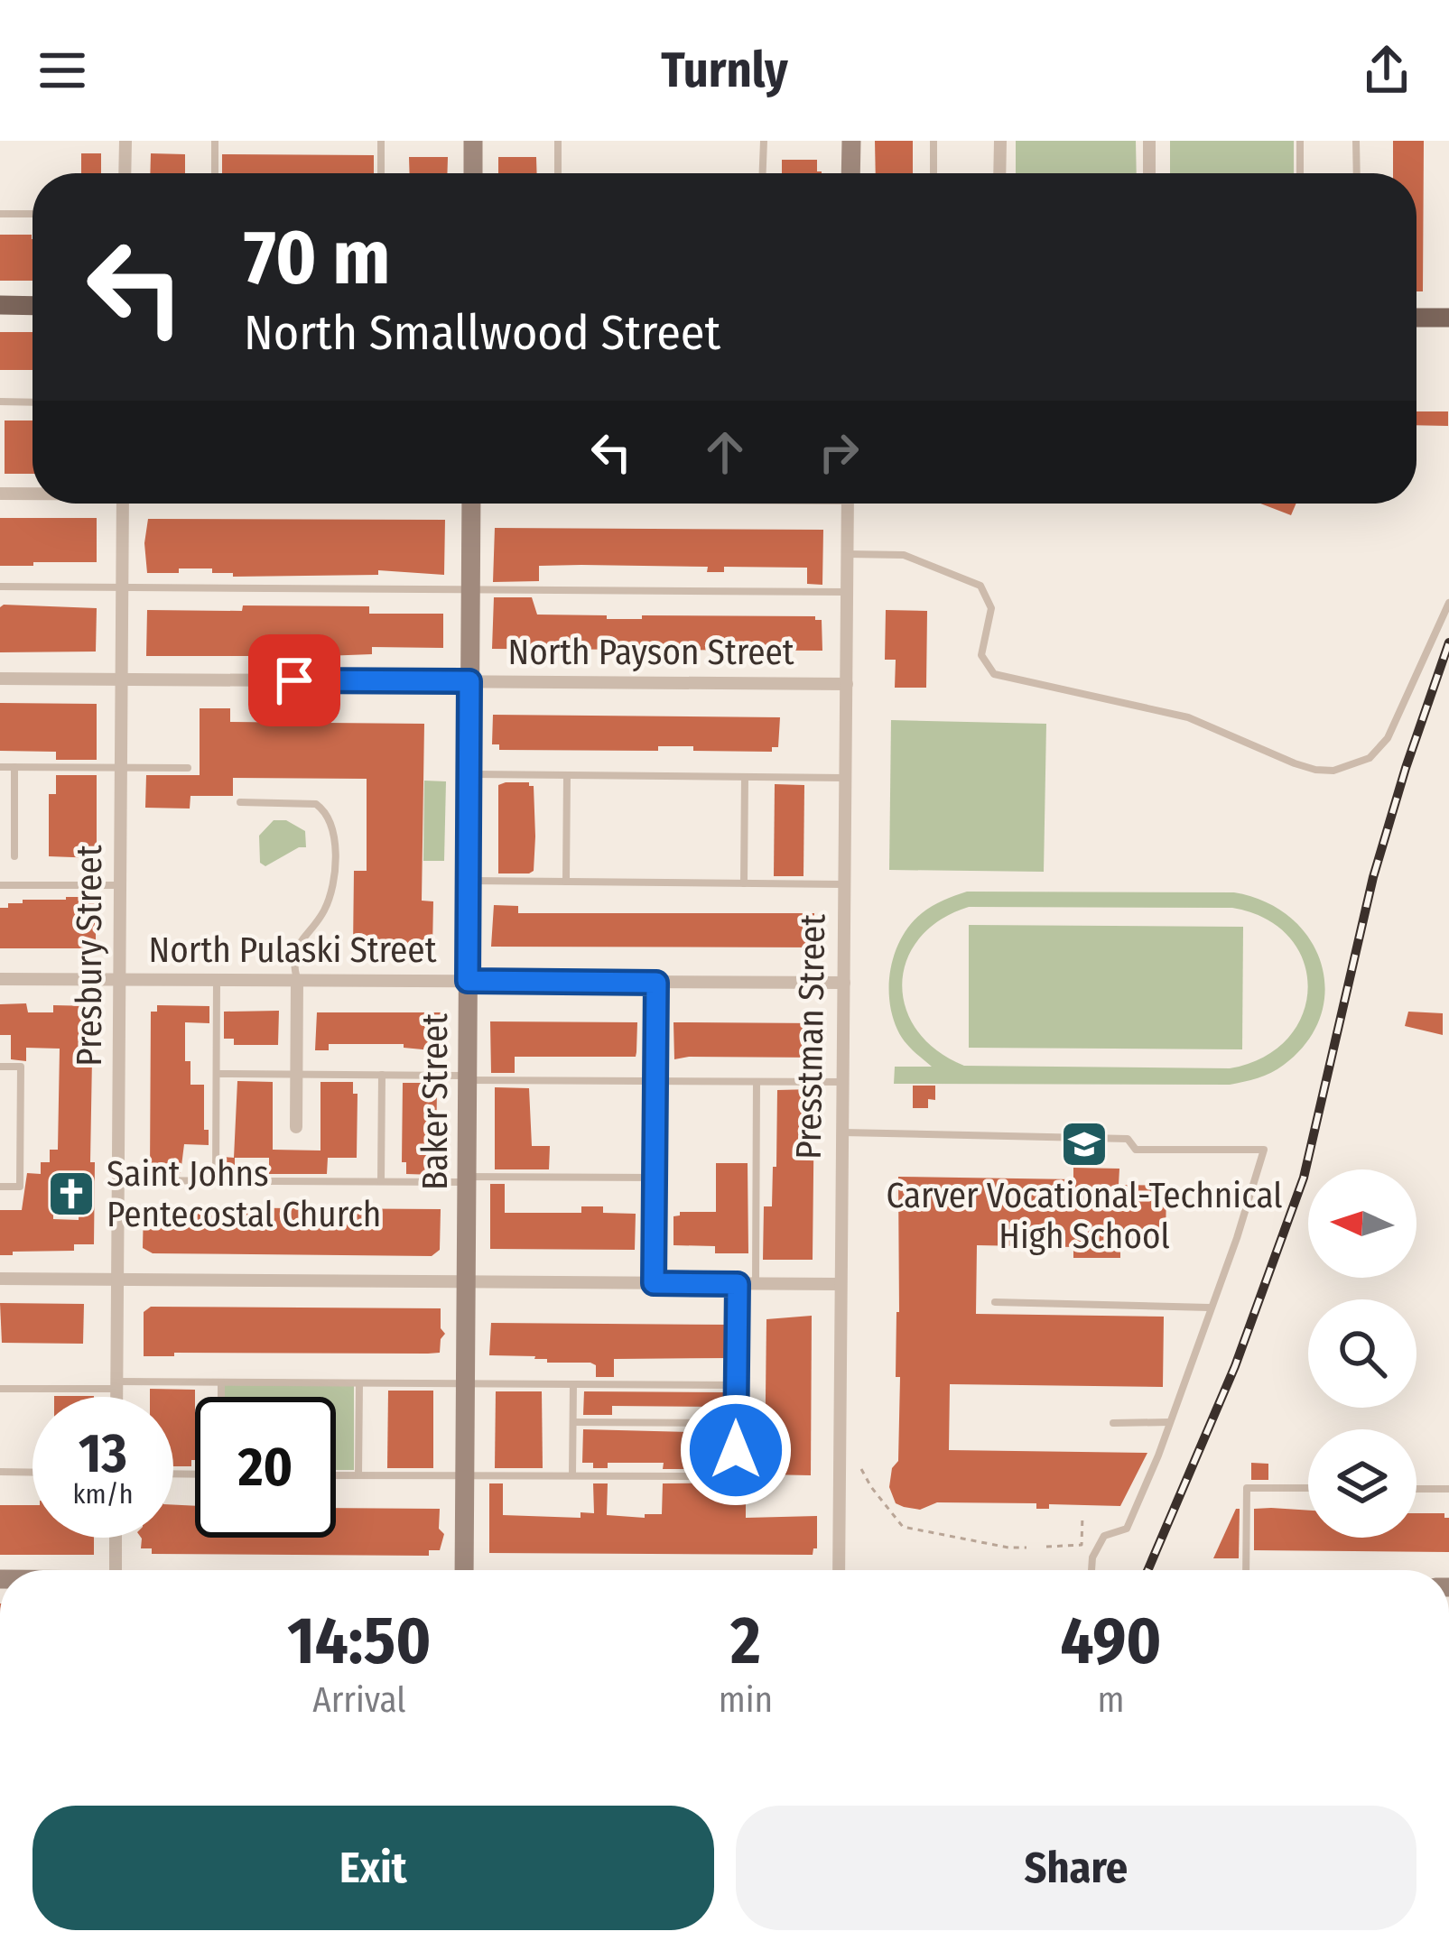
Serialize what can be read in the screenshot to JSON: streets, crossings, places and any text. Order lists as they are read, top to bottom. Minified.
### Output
{"streets":{"street":["North Payson Street","North Pulaski Street","Presbury Street","Presstman Street","Baker Street"]},"crossings":[["North Payson Street","Presbury Street"],["North Payson Street","Presstman Street"],["North Payson Street","Baker Street"],["North Pulaski Street","Presbury Street"],["North Pulaski Street","Presstman Street"],["North Pulaski Street","Baker Street"]],"places":{"school or university":["Carver Vocational-Technical High School"],"church":["Saint Johns Pentecostal Church"]},"north":"left","page":{"header":"Turnly","turn":["70 m","North Smallwood Street"],"speed":"13 km/h","limit":"20","eta":["14:50","Arrival","2","min","490","m"],"buttons":["Exit","Share"]}}
